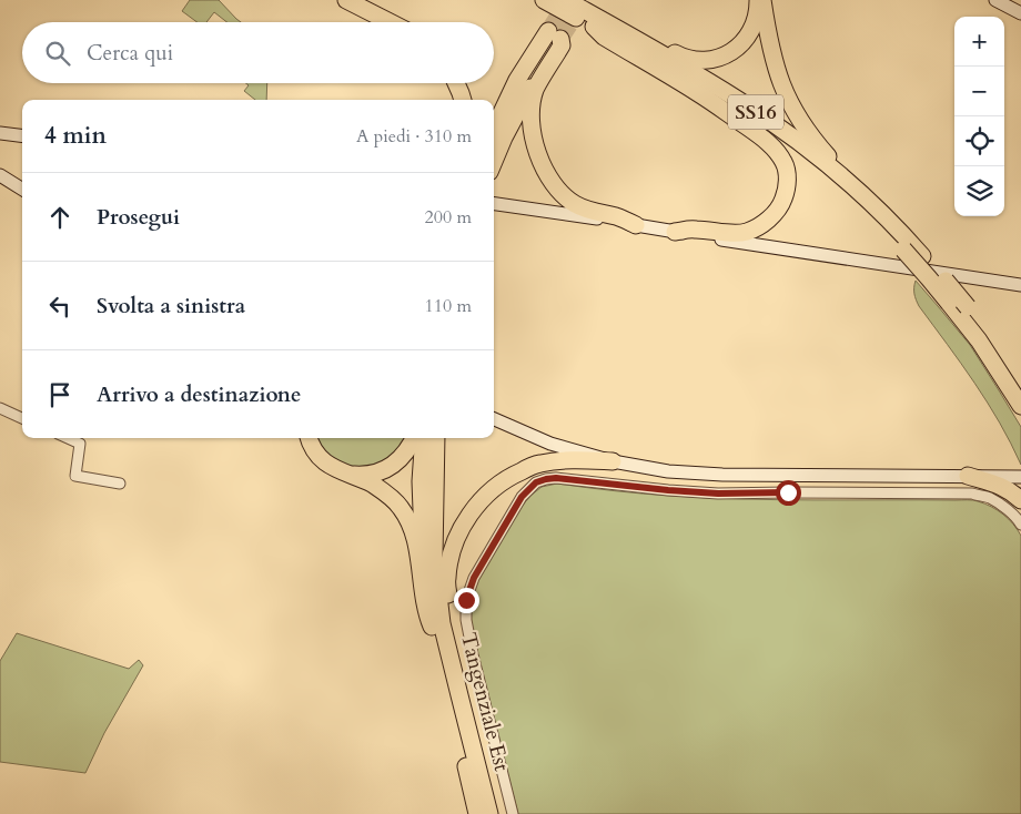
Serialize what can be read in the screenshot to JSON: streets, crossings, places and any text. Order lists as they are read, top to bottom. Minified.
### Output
{"streets":{"highway":["SS16","Tangenziale Est"]},"page":{"map_buttons":["+","−"],"search":"Cerca qui","heading":["4 min","A piedi · 310 m"],"list":[["Prosegui","200 m"],["Svolta a sinistra","110 m"],"Arrivo a destinazione"]}}
